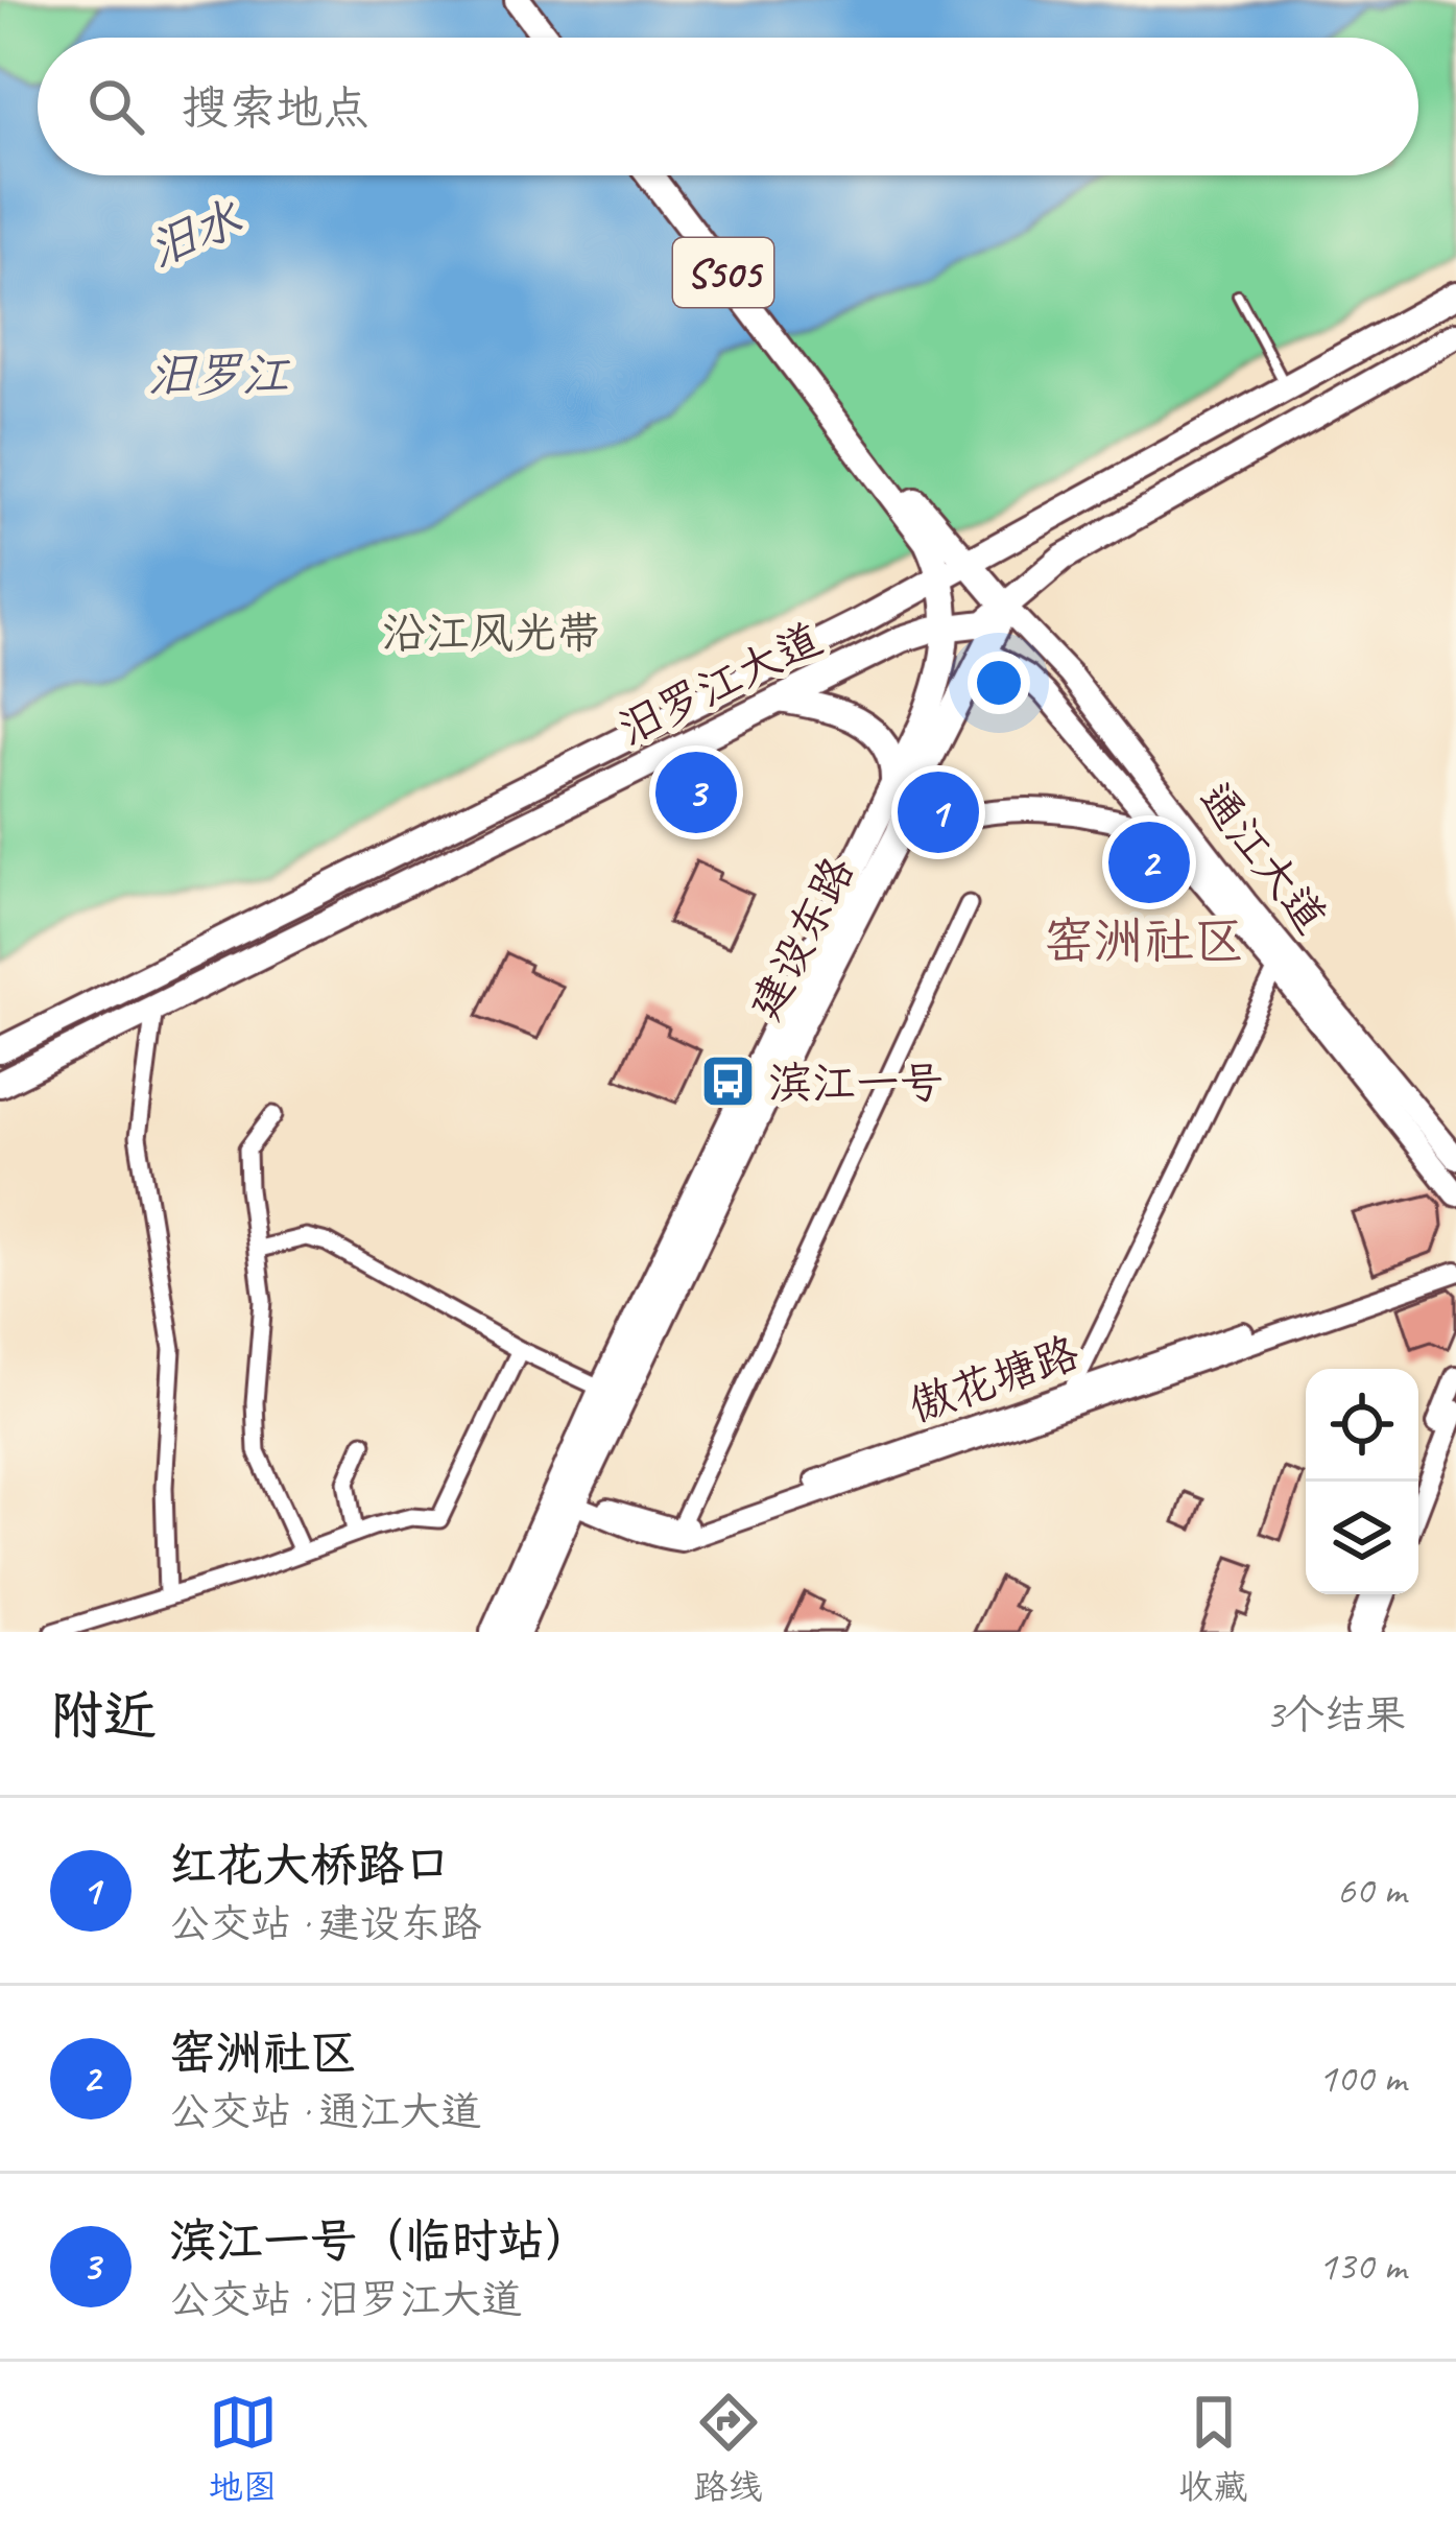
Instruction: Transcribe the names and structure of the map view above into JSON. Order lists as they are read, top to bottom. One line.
{"streets":{"main road":["S505","汨罗江大道","通江大道","建设东路"],"street":["傲花塘路"]},"crossings":[["S505","汨罗江大道"],["S505","通江大道"],["S505","建设东路"],["汨罗江大道","通江大道"],["汨罗江大道","建设东路"],["通江大道","建设东路"]],"districts":["窑洲社区"],"water":["汨水","汨罗江"],"parks":["沿江风光带"],"places":{"bus stop":["滨江一号"]},"page":{"search":"搜索地点","pins":["3","1","2"],"heading":["附近","3个结果"],"list":[{"mark":"1","name":"红花大桥路口","note":"公交站 · 建设东路","value":"60 m"},{"mark":"2","name":"窑洲社区","note":"公交站 · 通江大道","value":"100 m"},{"mark":"3","name":"滨江一号（临时站）","note":"公交站 · 汨罗江大道","value":"130 m"}],"nav":["地图","路线","收藏"]}}
